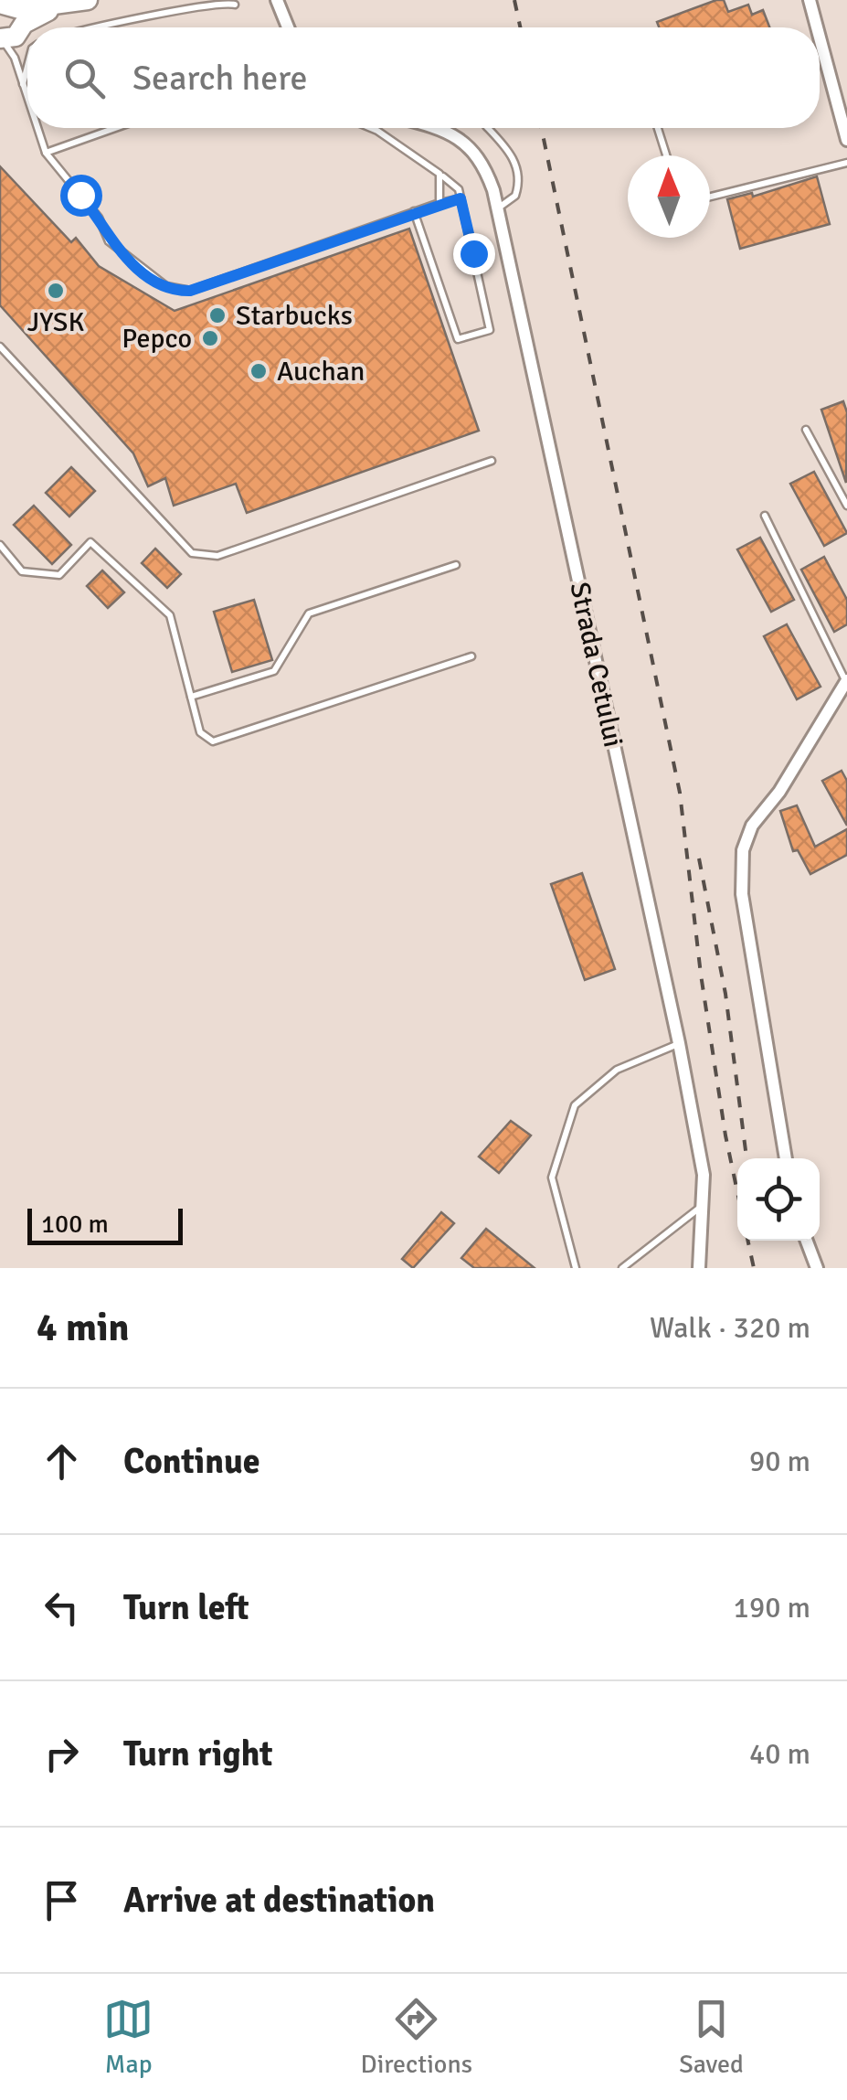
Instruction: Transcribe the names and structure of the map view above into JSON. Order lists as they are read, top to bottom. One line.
{"streets":{"street":["Strada Cetului"]},"places":["JYSK","Starbucks","Pepco","Auchan"],"scale_bar":"100 m","north":"top","page":{"search":"Search here","scale":"100 m","heading":["4 min","Walk · 320 m"],"list":[["Continue","90 m"],["Turn left","190 m"],["Turn right","40 m"],"Arrive at destination"],"nav":["Map","Directions","Saved"]}}
